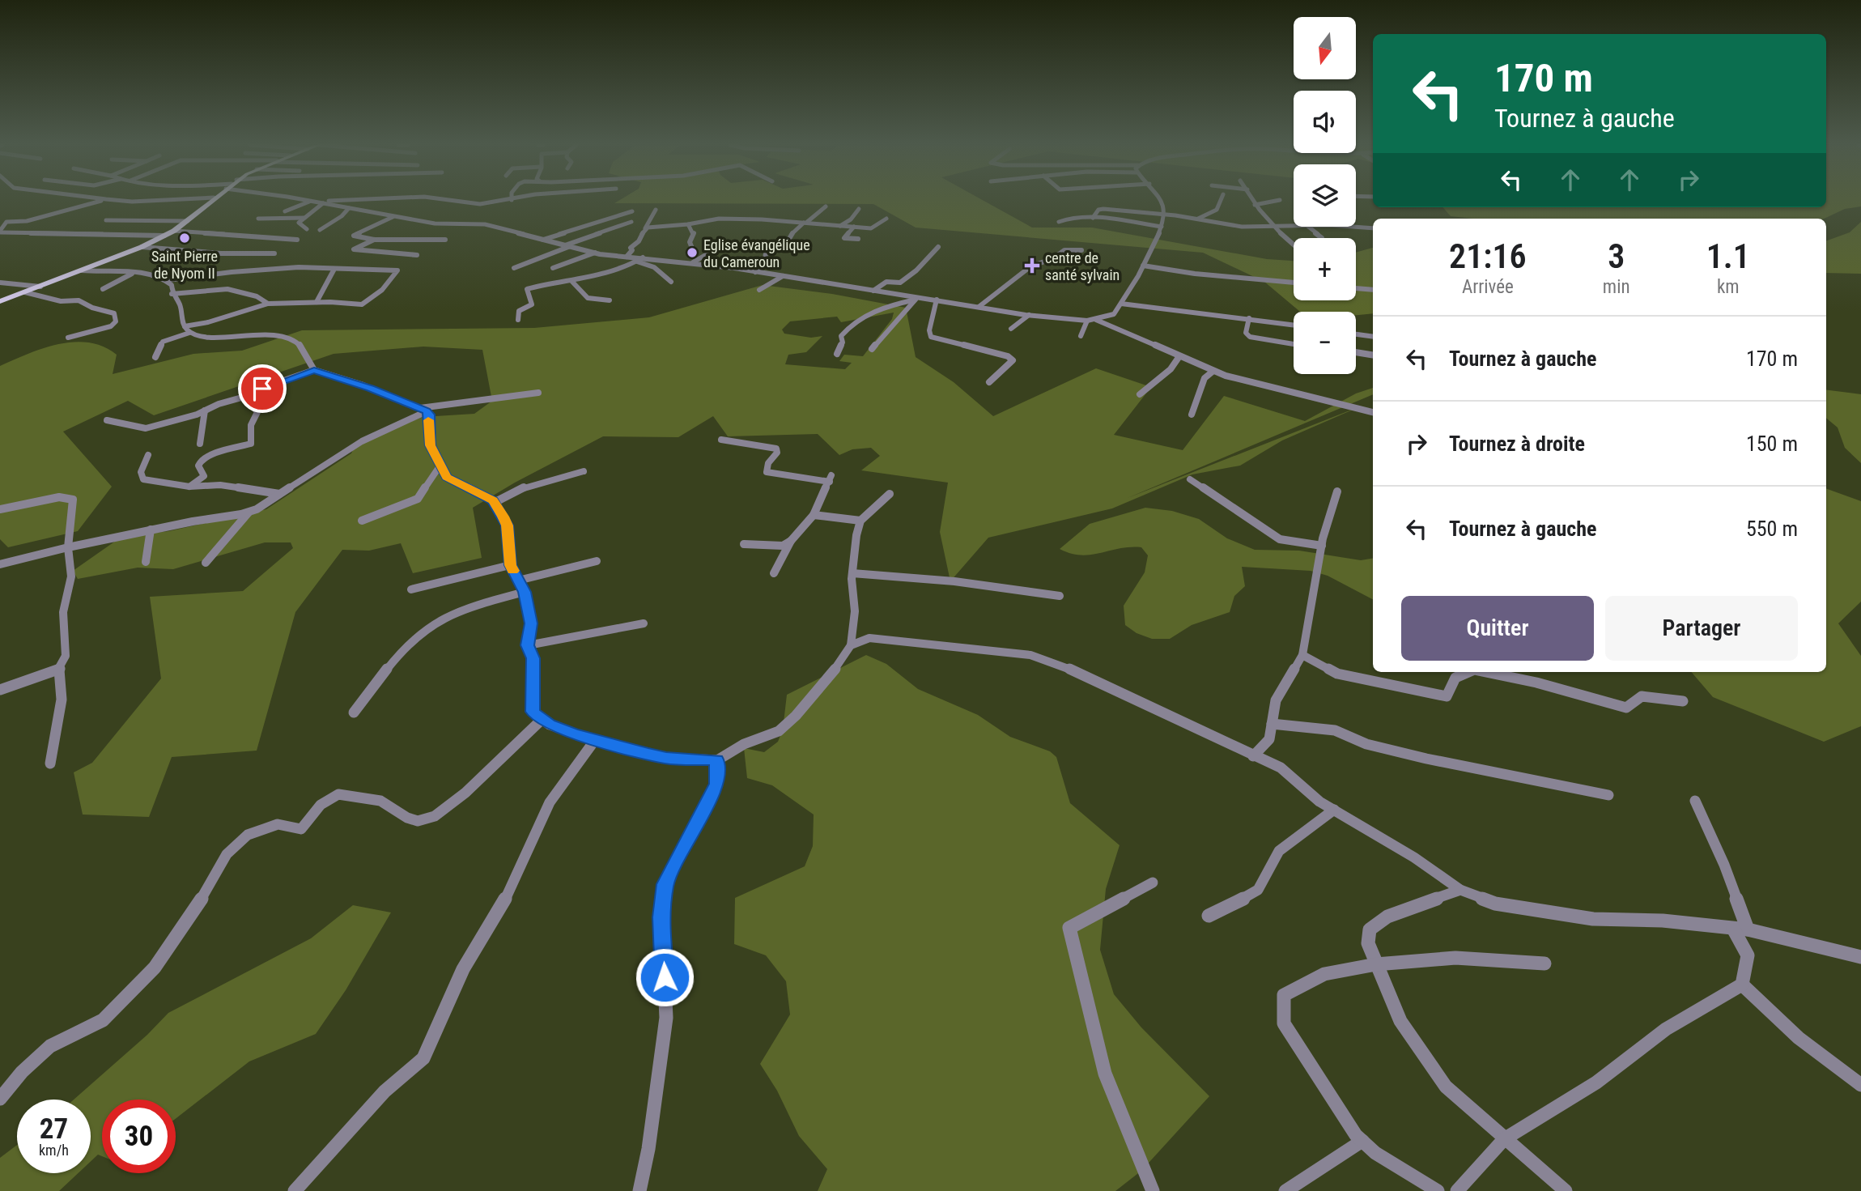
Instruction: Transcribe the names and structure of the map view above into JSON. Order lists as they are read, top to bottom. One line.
{"places":{"other":["Saint Pierre de Nyom II","Eglise évangélique du Cameroun"],"health":["centre de santé sylvain"]},"north":"bottom","page":{"map_buttons":["+","−"],"turn":["170 m","Tournez à gauche"],"eta":["21:16","Arrivée","3","min","1.1","km"],"list":[{"name":"Tournez à gauche","value":"170 m"},{"name":"Tournez à droite","value":"150 m"},{"name":"Tournez à gauche","value":"550 m"}],"buttons":["Quitter","Partager"],"speed":"27 km/h","limit":"30"}}
